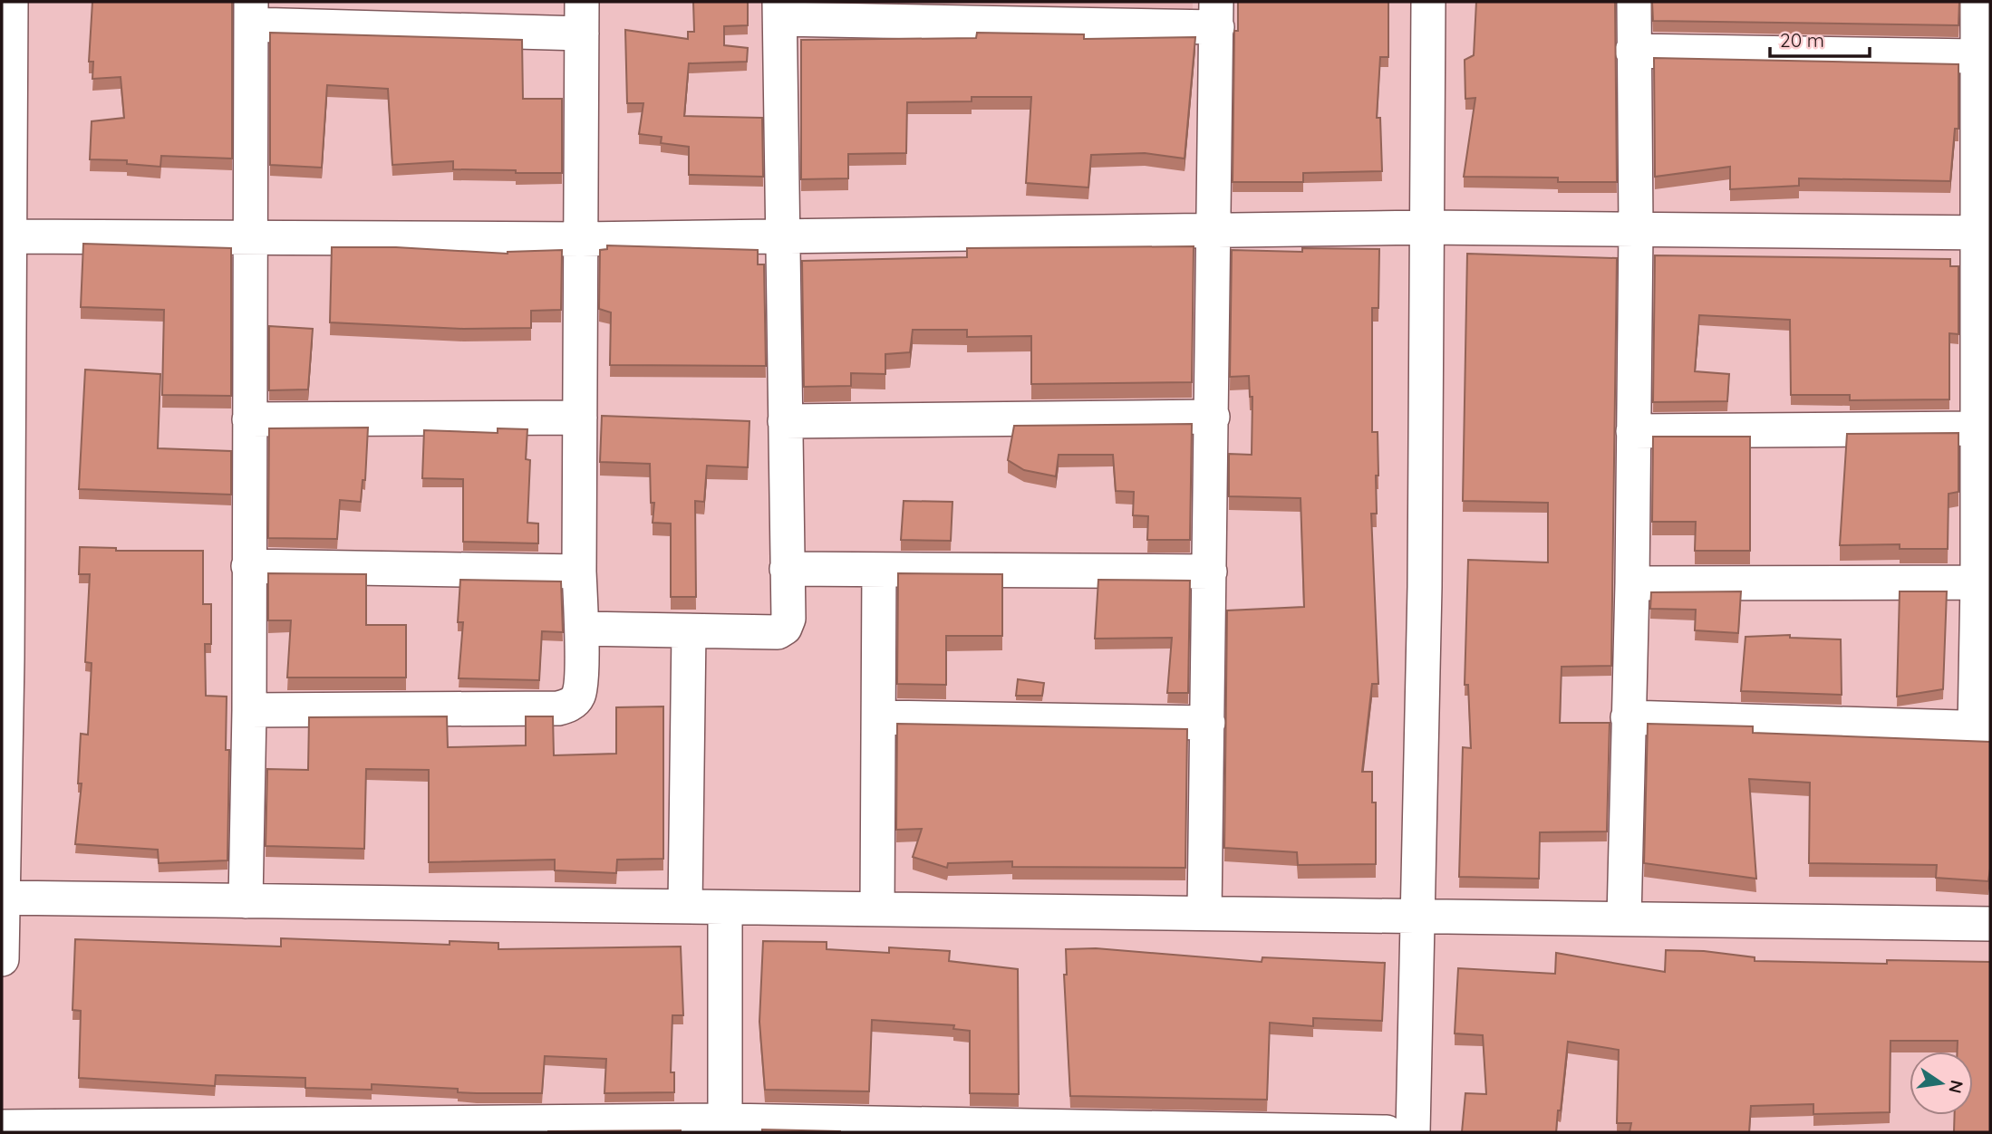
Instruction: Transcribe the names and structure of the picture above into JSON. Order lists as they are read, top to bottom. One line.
{"scale_bar":"20 m","north":"right"}
